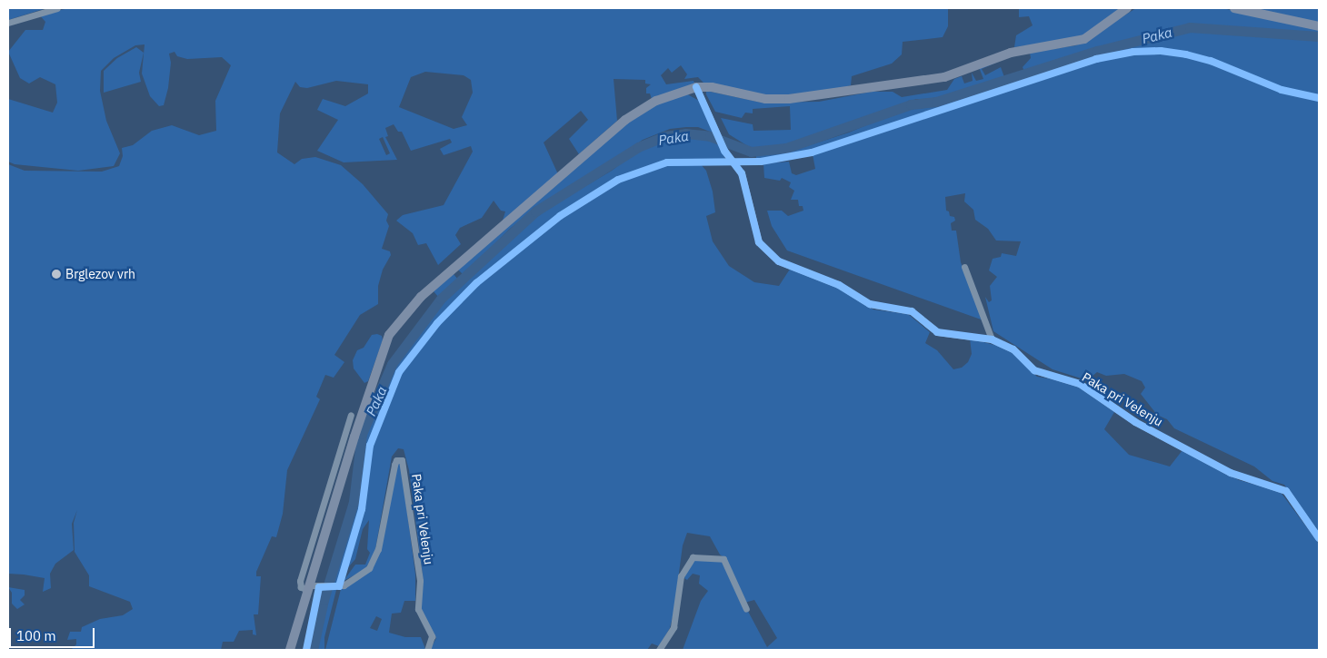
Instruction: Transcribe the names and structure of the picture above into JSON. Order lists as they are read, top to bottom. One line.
{"streets":{"street":["Paka pri Velenju"]},"water":["Paka"],"places":["Brglezov vrh"],"scale_bar":"100 m"}
